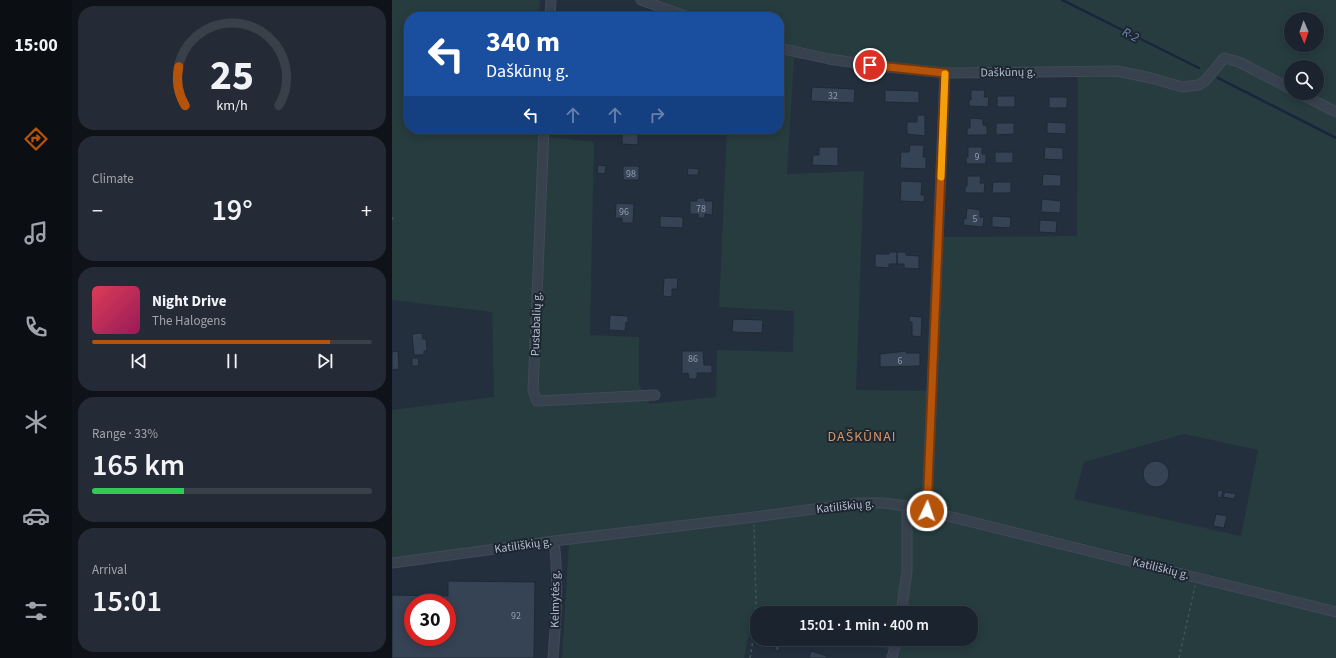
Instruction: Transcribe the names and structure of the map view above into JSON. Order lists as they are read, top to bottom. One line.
{"streets":{"street":["Daškūnų g.","Pustabalių g.","Katiliškių g.","Kelmytės g."]},"crossings":[["Katiliškių g.","Kelmytės g."]],"districts":["DAŠKŪNAI"],"water":["R-2"],"house_numbers":["32","9","98","78","96","5","86","6","92"],"north":"bottom","page":{"tabs":"15:00","turn":["340 m","Daškūnų g."],"tile":["Climate",["Range · 33%","165 km"],["Arrival","15:01"]],"heat":["−","19°","+"],"song":["Night Drive","The Halogens"],"limit":"30","trip":"15:01 · 1 min · 400 m","gauge":["25","km/h"]}}
